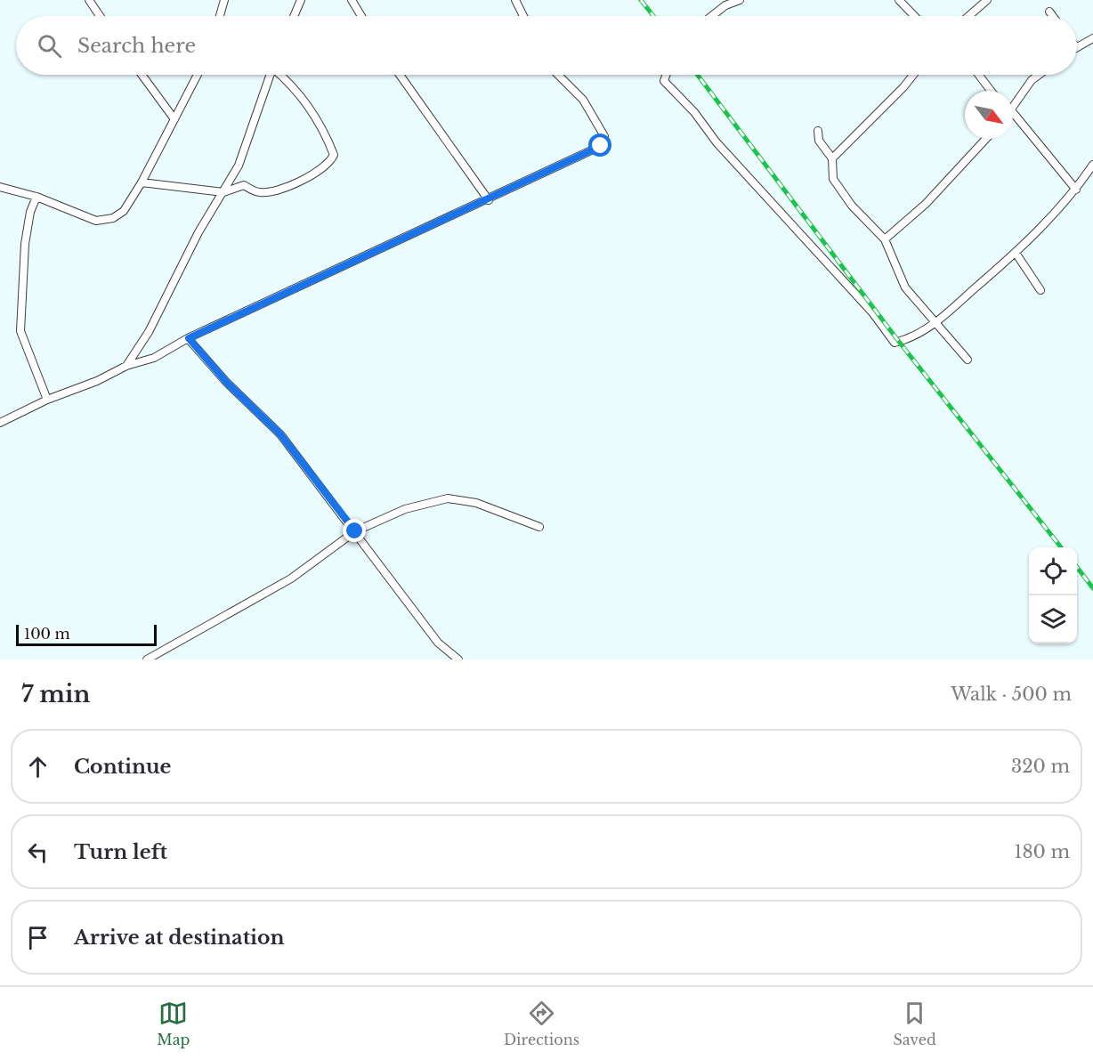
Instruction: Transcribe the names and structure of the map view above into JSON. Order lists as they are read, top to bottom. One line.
{"scale_bar":"100 m","north":"bottom right","page":{"search":"Search here","scale":"100 m","heading":["7 min","Walk · 500 m"],"list":[["Continue","320 m"],["Turn left","180 m"],"Arrive at destination"],"nav":["Map","Directions","Saved"]}}
